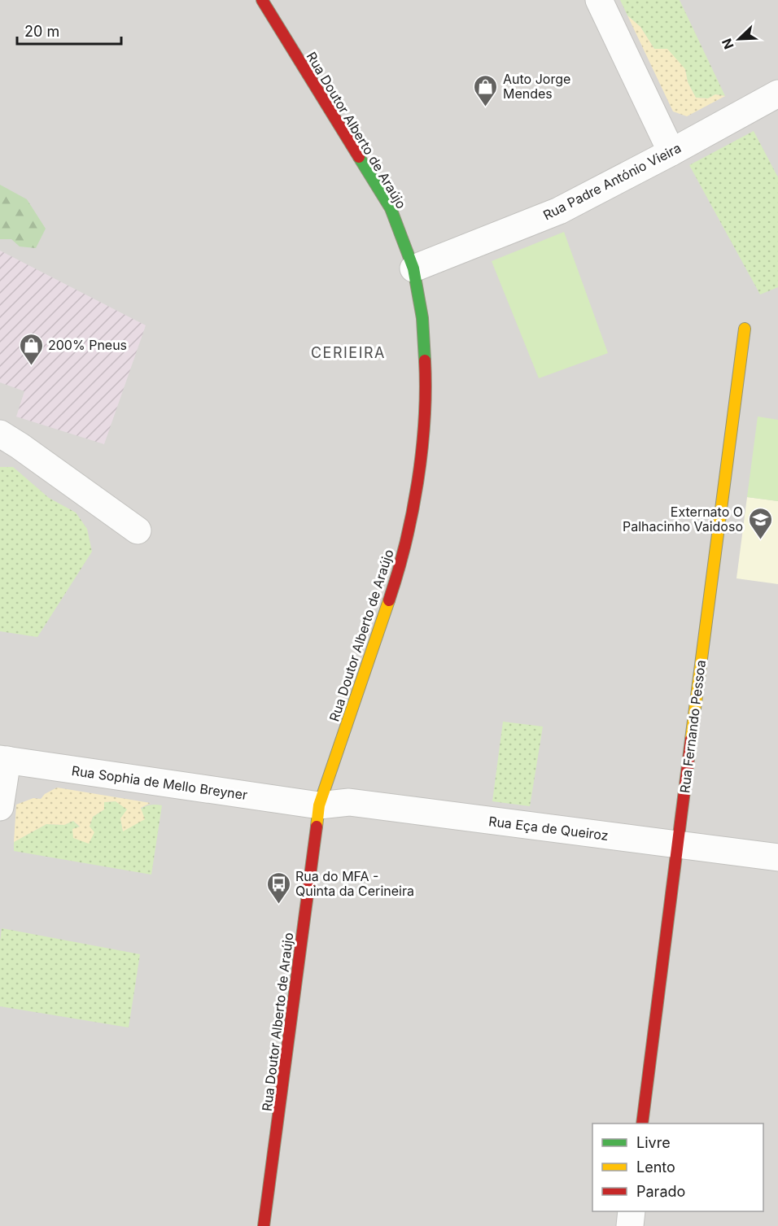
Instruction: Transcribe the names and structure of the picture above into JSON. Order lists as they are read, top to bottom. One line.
{"streets":{"main road":["Rua Doutor Alberto de Araújo","Rua Fernando Pessoa"],"street":["Rua Padre António Vieira","Rua Sophia de Mello Breyner","Rua Eça de Queiroz"]},"crossings":[["Rua Doutor Alberto de Araújo","Rua Padre António Vieira"],["Rua Doutor Alberto de Araújo","Rua Sophia de Mello Breyner"],["Rua Doutor Alberto de Araújo","Rua Eça de Queiroz"],["Rua Fernando Pessoa","Rua Eça de Queiroz"],["Rua Sophia de Mello Breyner","Rua Eça de Queiroz"]],"districts":["CERIEIRA"],"places":{"shop":["Auto Jorge Mendes","200% Pneus"],"school or university":["Externato O Palhacinho Vaidoso"],"bus stop":["Rua do MFA - Quinta da Cerineira"]},"legend":["Livre","Lento","Parado"],"scale_bar":"20 m","north":"bottom left"}
